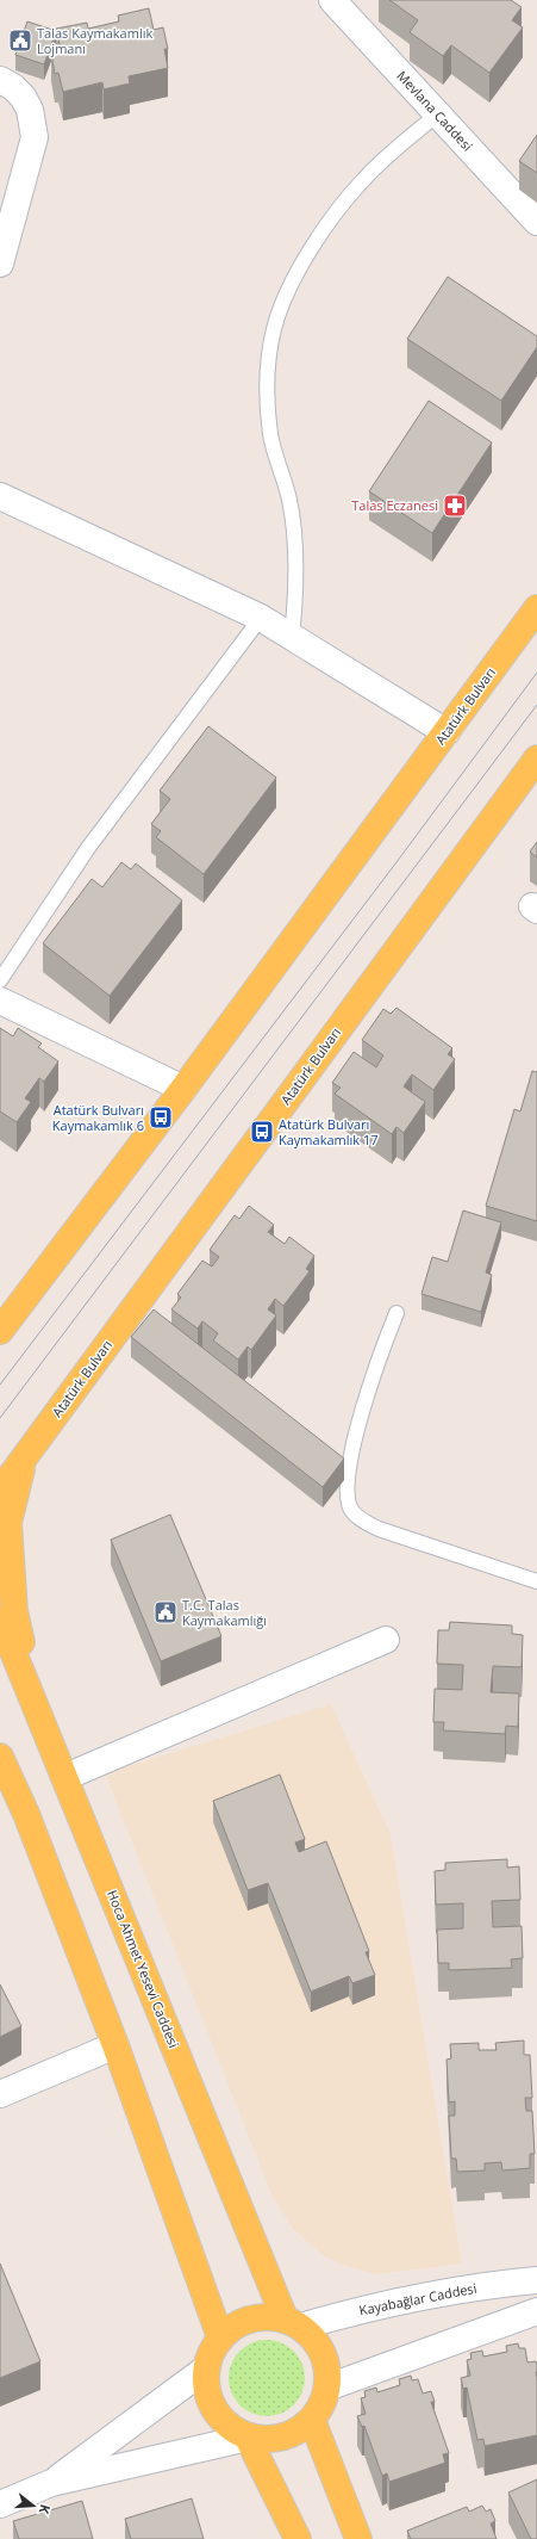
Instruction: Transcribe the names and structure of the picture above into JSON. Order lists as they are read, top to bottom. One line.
{"streets":{"main road":["Atatürk Bulvarı","Hoca Ahmet Yesevi Caddesi"],"street":["Mevlana Caddesi","Kayabağlar Caddesi"]},"crossings":[["Hoca Ahmet Yesevi Caddesi","Kayabağlar Caddesi"]],"places":{"public building":["Talas Kaymakamlık Lojmanı","T.C. Talas Kaymakamlığı"],"pharmacy":["Talas Eczanesi"],"bus stop":["Atatürk Bulvarı Kaymakamlık 6","Atatürk Bulvarı Kaymakamlık 17"]},"north":"right"}
